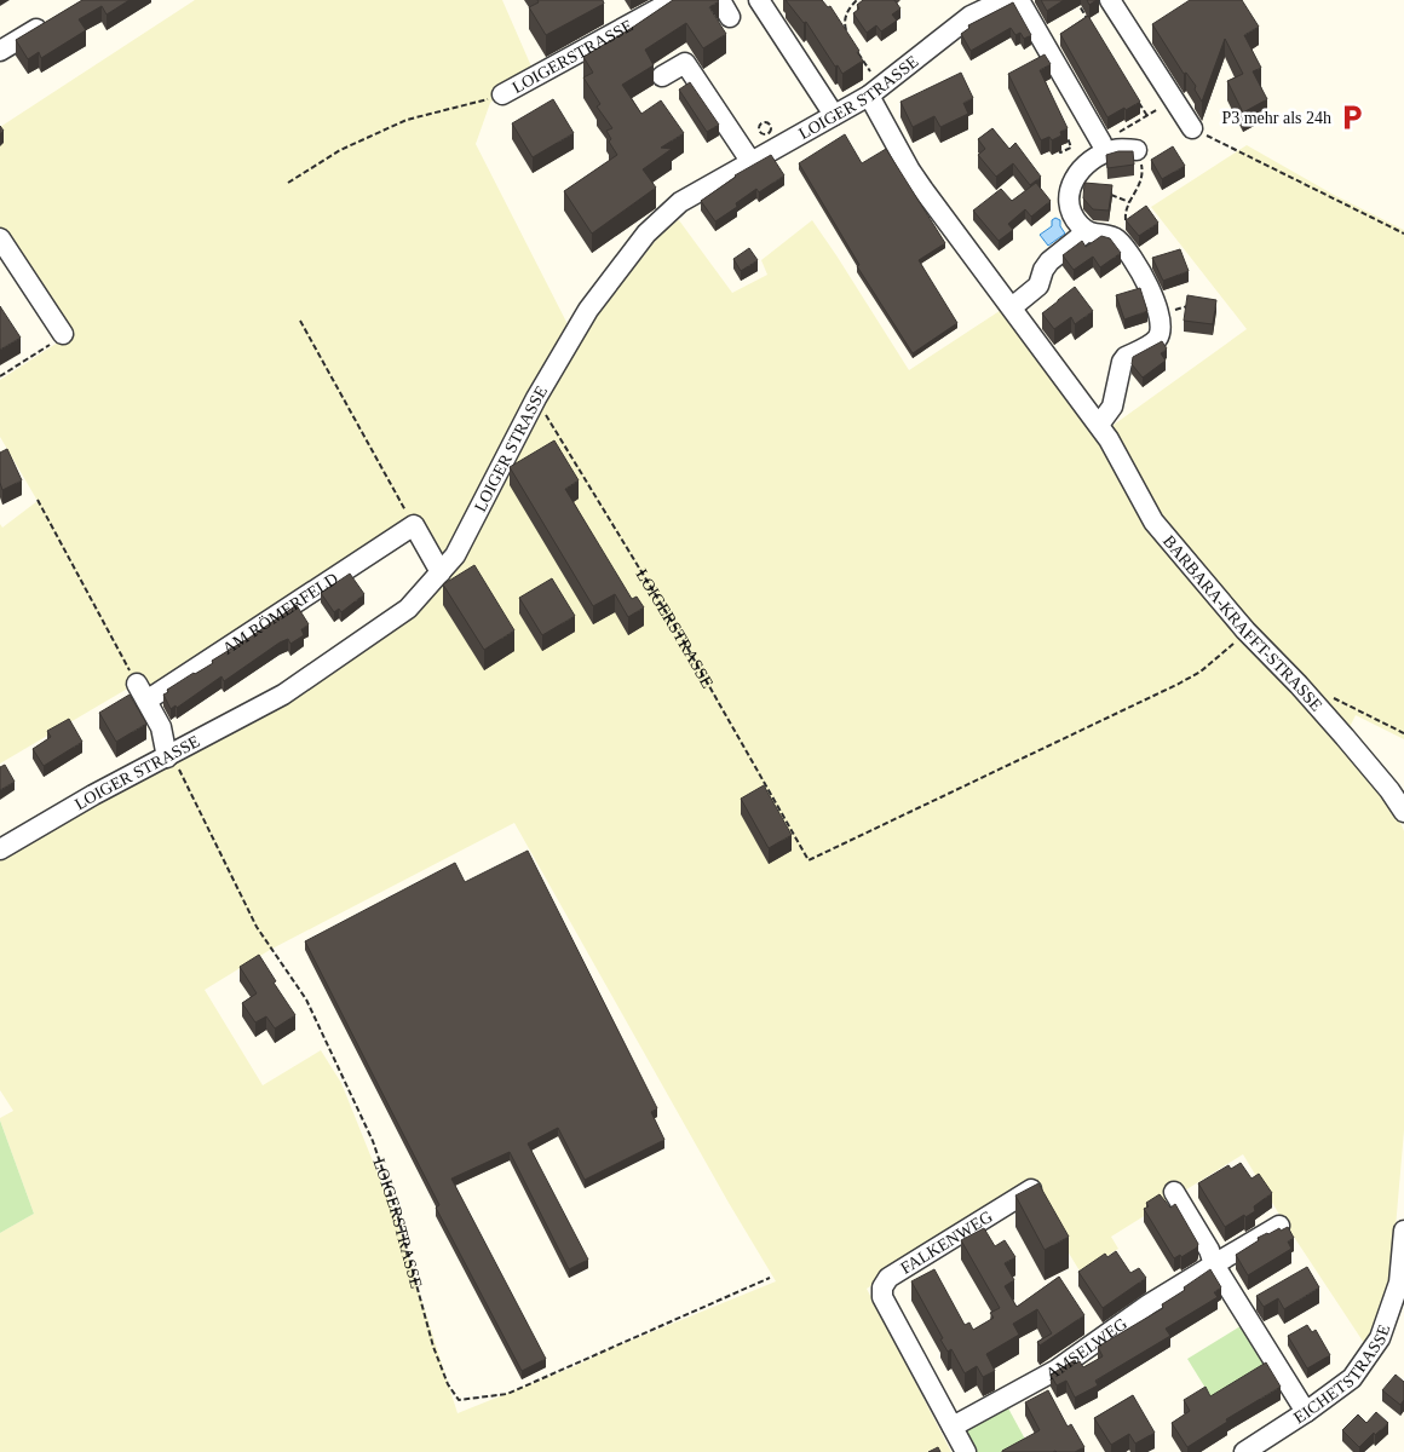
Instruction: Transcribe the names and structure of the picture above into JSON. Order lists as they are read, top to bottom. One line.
{"streets":{"street":["LOIGERSTRASSE","LOIGER STRASSE","AM RÖMERFELD","BARBARA-KRAFFT-STRASSE","FALKENWEG","AMSELWEG","EICHETSTRASSE"]},"crossings":[["LOIGERSTRASSE","LOIGER STRASSE"],["LOIGERSTRASSE","BARBARA-KRAFFT-STRASSE"],["LOIGER STRASSE","BARBARA-KRAFFT-STRASSE"],["FALKENWEG","AMSELWEG"]],"places":{"parking":["P3 mehr als 24h"]}}
